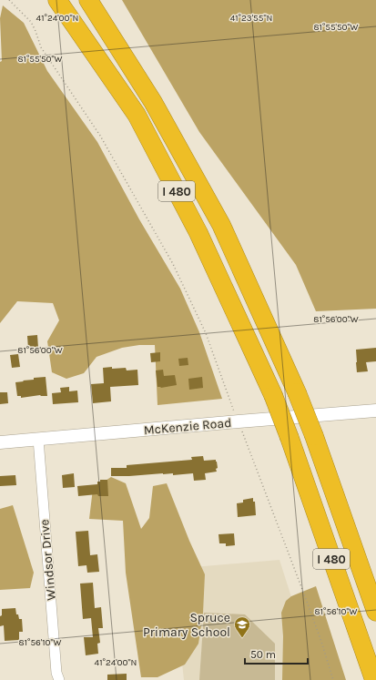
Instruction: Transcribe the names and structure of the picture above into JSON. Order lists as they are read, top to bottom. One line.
{"streets":{"highway":["I 480"],"street":["McKenzie Road","Windsor Drive"]},"crossings":[["McKenzie Road","Windsor Drive"]],"places":{"school or university":["Spruce Primary School"]},"scale_bar":"50 m","coordinates":["41°23'55\"N","41°24'00\"N","81°55'50\"W","81°56'00\"W","81°56'10\"W"]}
